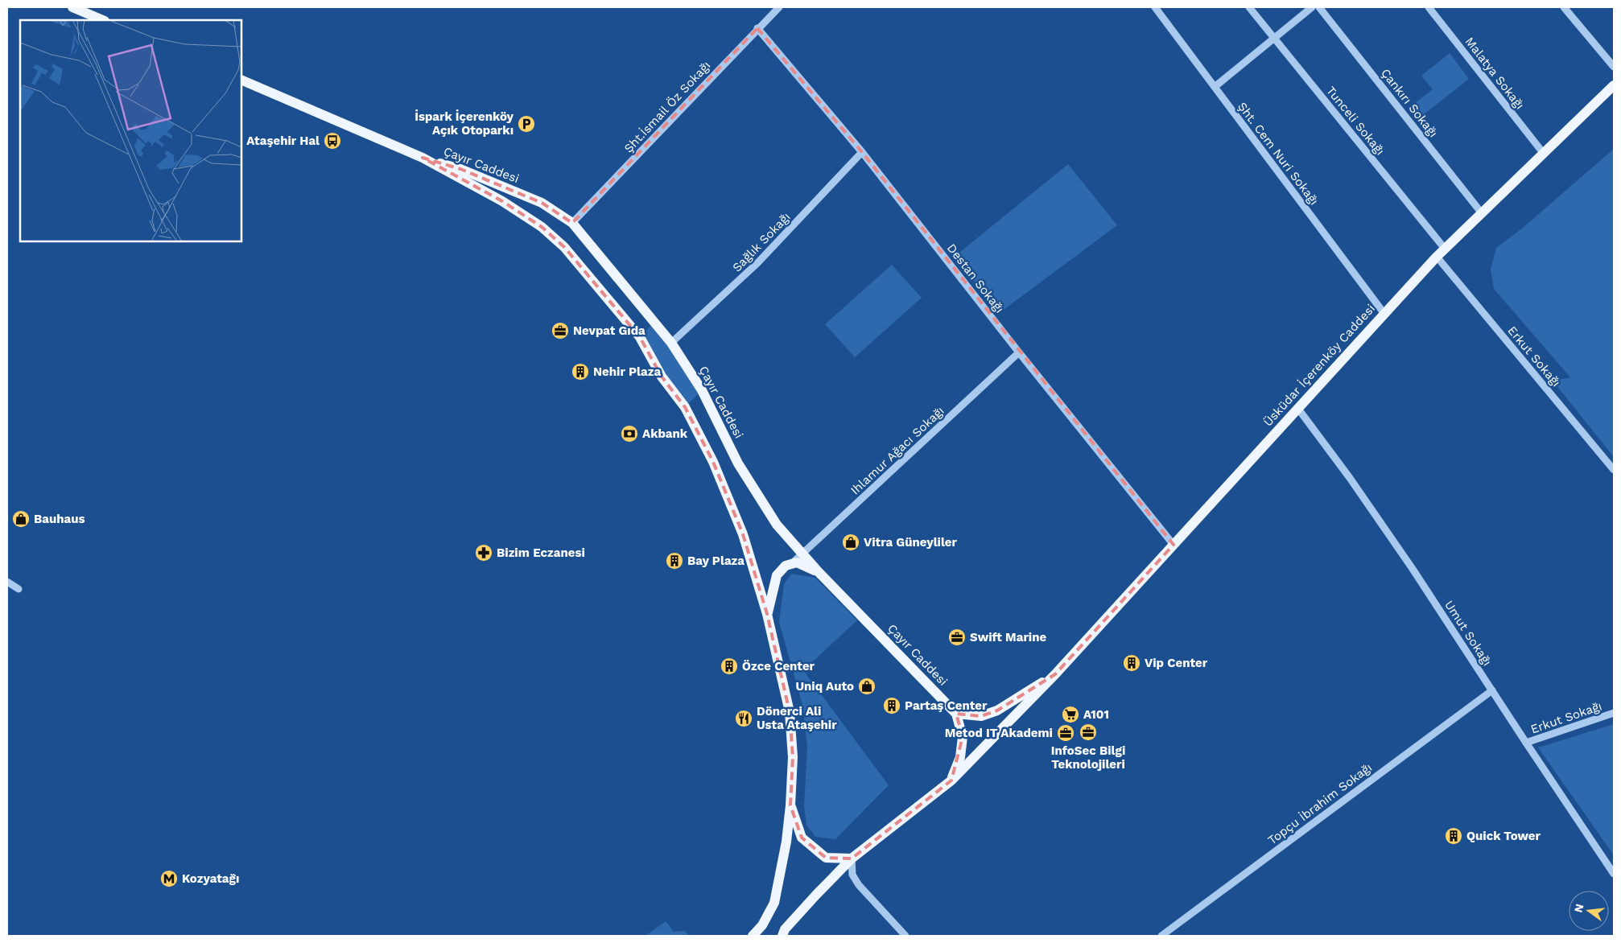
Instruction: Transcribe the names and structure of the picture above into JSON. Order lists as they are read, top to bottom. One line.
{"streets":{"main road":["Çayır Caddesi","Üsküdar İçerenköy Caddesi"],"street":["Malatya Sokağı","Çankırı Sokağı","Şht.İsmail Öz Sokağı","Tunceli Sokağı","Şht. Cem Nuri Sokağı","Sağlık Sokağı","Destan Sokağı","Erkut Sokağı","Ihlamur Ağacı Sokağı","Umut Sokağı","Topçu İbrahim Sokağı"]},"crossings":[["Malatya Sokağı","Üsküdar İçerenköy Caddesi"],["Çankırı Sokağı","Üsküdar İçerenköy Caddesi"],["Şht.İsmail Öz Sokağı","Çayır Caddesi"],["Şht.İsmail Öz Sokağı","Destan Sokağı"],["Tunceli Sokağı","Üsküdar İçerenköy Caddesi"],["Şht. Cem Nuri Sokağı","Üsküdar İçerenköy Caddesi"],["Çayır Caddesi","Sağlık Sokağı"],["Çayır Caddesi","Üsküdar İçerenköy Caddesi"],["Çayır Caddesi","Ihlamur Ağacı Sokağı"],["Sağlık Sokağı","Destan Sokağı"],["Destan Sokağı","Üsküdar İçerenköy Caddesi"],["Destan Sokağı","Ihlamur Ağacı Sokağı"],["Erkut Sokağı","Üsküdar İçerenköy Caddesi"],["Erkut Sokağı","Umut Sokağı"],["Üsküdar İçerenköy Caddesi","Umut Sokağı"],["Umut Sokağı","Topçu İbrahim Sokağı"]],"places":{"parking":["İspark İçerenköy Açık Otoparkı"],"bus stop":["Ataşehir Hal"],"office":["Nevpat Gıda","Swift Marine","InfoSec Bilgi Teknolojileri","Metod IT Akademi"],"building":["Nehir Plaza","Bay Plaza","Vip Center","Özce Center","Partaş Center","Quick Tower"],"bank":["Akbank"],"shop":["Bauhaus","Vitra Güneyliler","Uniq Auto"],"pharmacy":["Bizim Eczanesi"],"supermarket":["A101"],"restaurant":["Dönerci Ali Usta Ataşehir"],"metro station":["Kozyatağı"]},"north":"left"}
